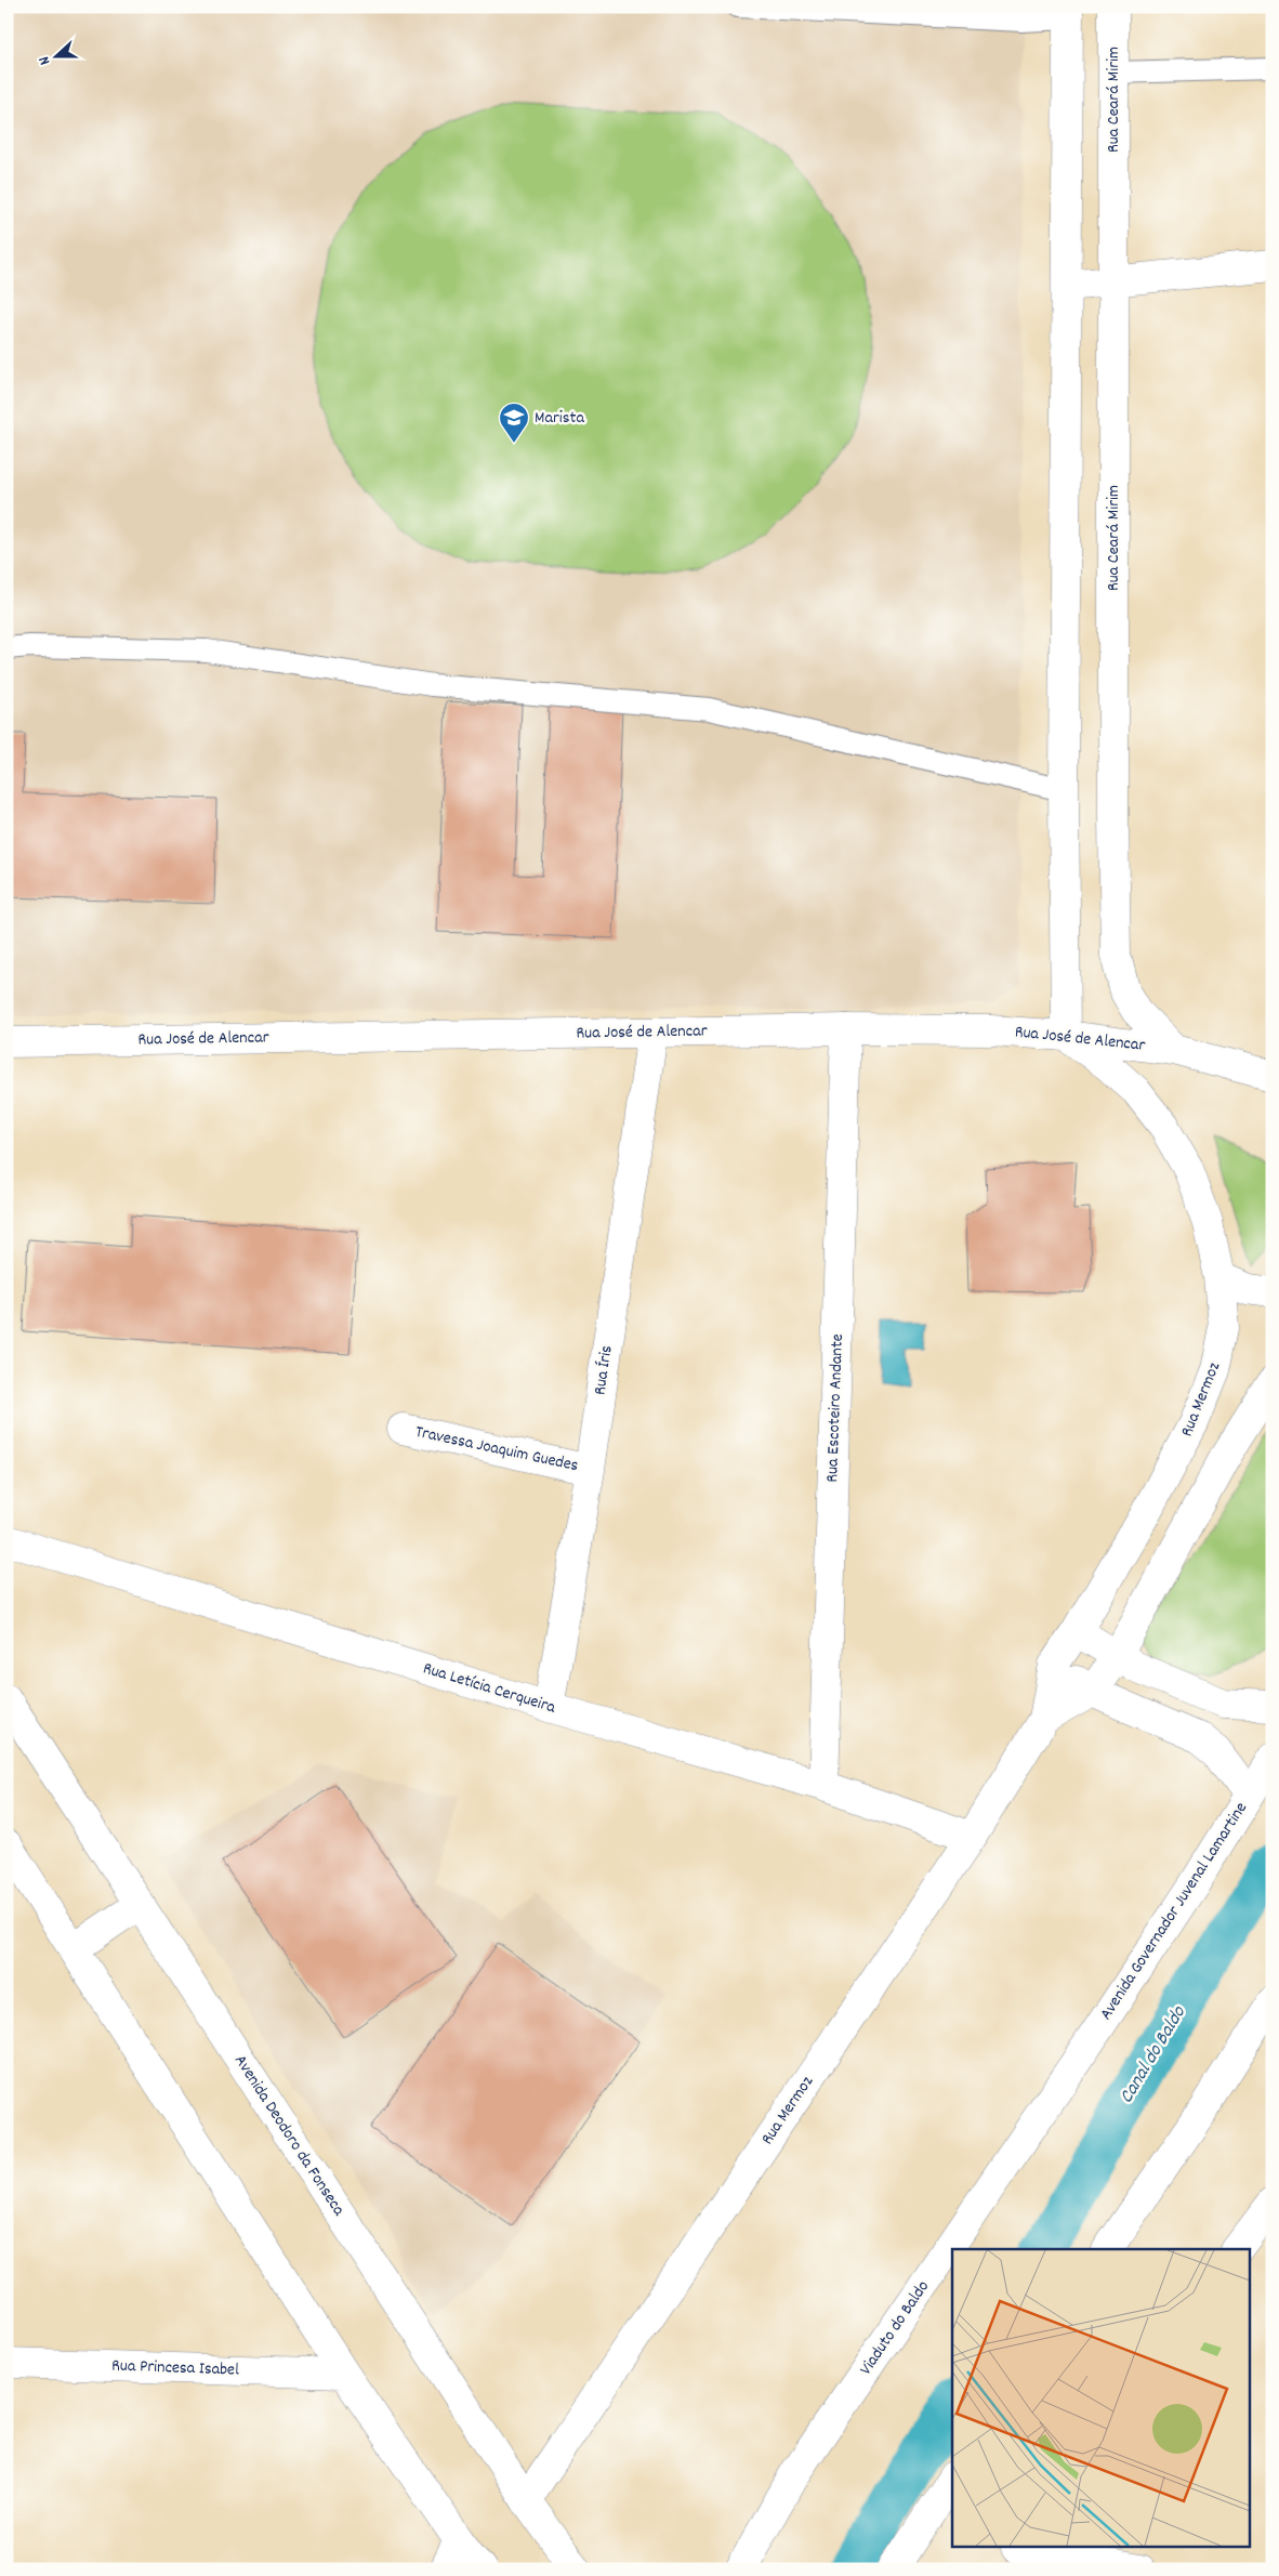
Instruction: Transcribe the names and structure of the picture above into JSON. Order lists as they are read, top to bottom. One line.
{"streets":{"street":["Rua Ceará Mirim","Rua José de Alencar","Rua Íris","Rua Mermoz","Rua Escoteiro Andante","Travessa Joaquim Guedes","Rua Letícia Cerqueira","Avenida Governador Juvenal Lamartine","Avenida Deodoro da Fonseca","Viaduto do Baldo","Rua Princesa Isabel"]},"crossings":[["Rua Ceará Mirim","Rua José de Alencar"],["Rua José de Alencar","Rua Íris"],["Rua José de Alencar","Rua Mermoz"],["Rua José de Alencar","Rua Escoteiro Andante"],["Rua Íris","Travessa Joaquim Guedes"],["Rua Íris","Rua Letícia Cerqueira"],["Rua Mermoz","Rua Letícia Cerqueira"],["Rua Mermoz","Avenida Deodoro da Fonseca"],["Rua Escoteiro Andante","Rua Letícia Cerqueira"],["Avenida Governador Juvenal Lamartine","Viaduto do Baldo"]],"water":["Canal do Baldo"],"places":{"school or university":["Marista"]},"north":"left"}
